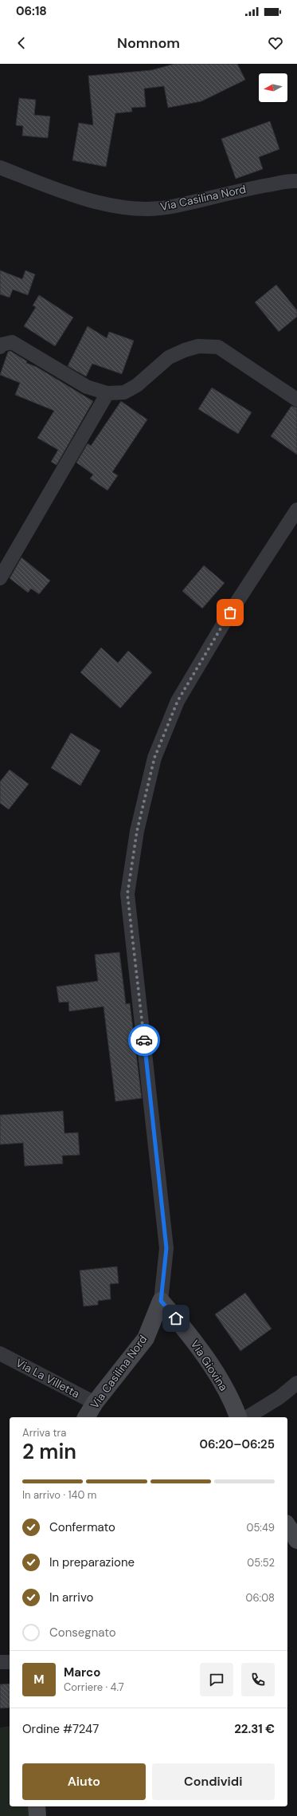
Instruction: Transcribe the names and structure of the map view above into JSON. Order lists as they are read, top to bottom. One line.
{"streets":{"street":["Via Casilina Nord","Via Giovina","Via La Villetta"]},"crossings":[["Via Casilina Nord","Via Giovina"],["Via Casilina Nord","Via La Villetta"]],"north":"left","page":{"status":"06:18","header":"Nomnom","heading":["2 min","Arriva tra","06:20–06:25"],"panel":["Marco","Corriere · 4.7","Ordine #7247","22.31 €"],"bar":"In arrivo · 140 m","list":[["Confermato","05:49"],["In preparazione","05:52"],["In arrivo","06:08"],"Consegnato"],"round":"M","buttons":["Aiuto","Condividi"]}}
